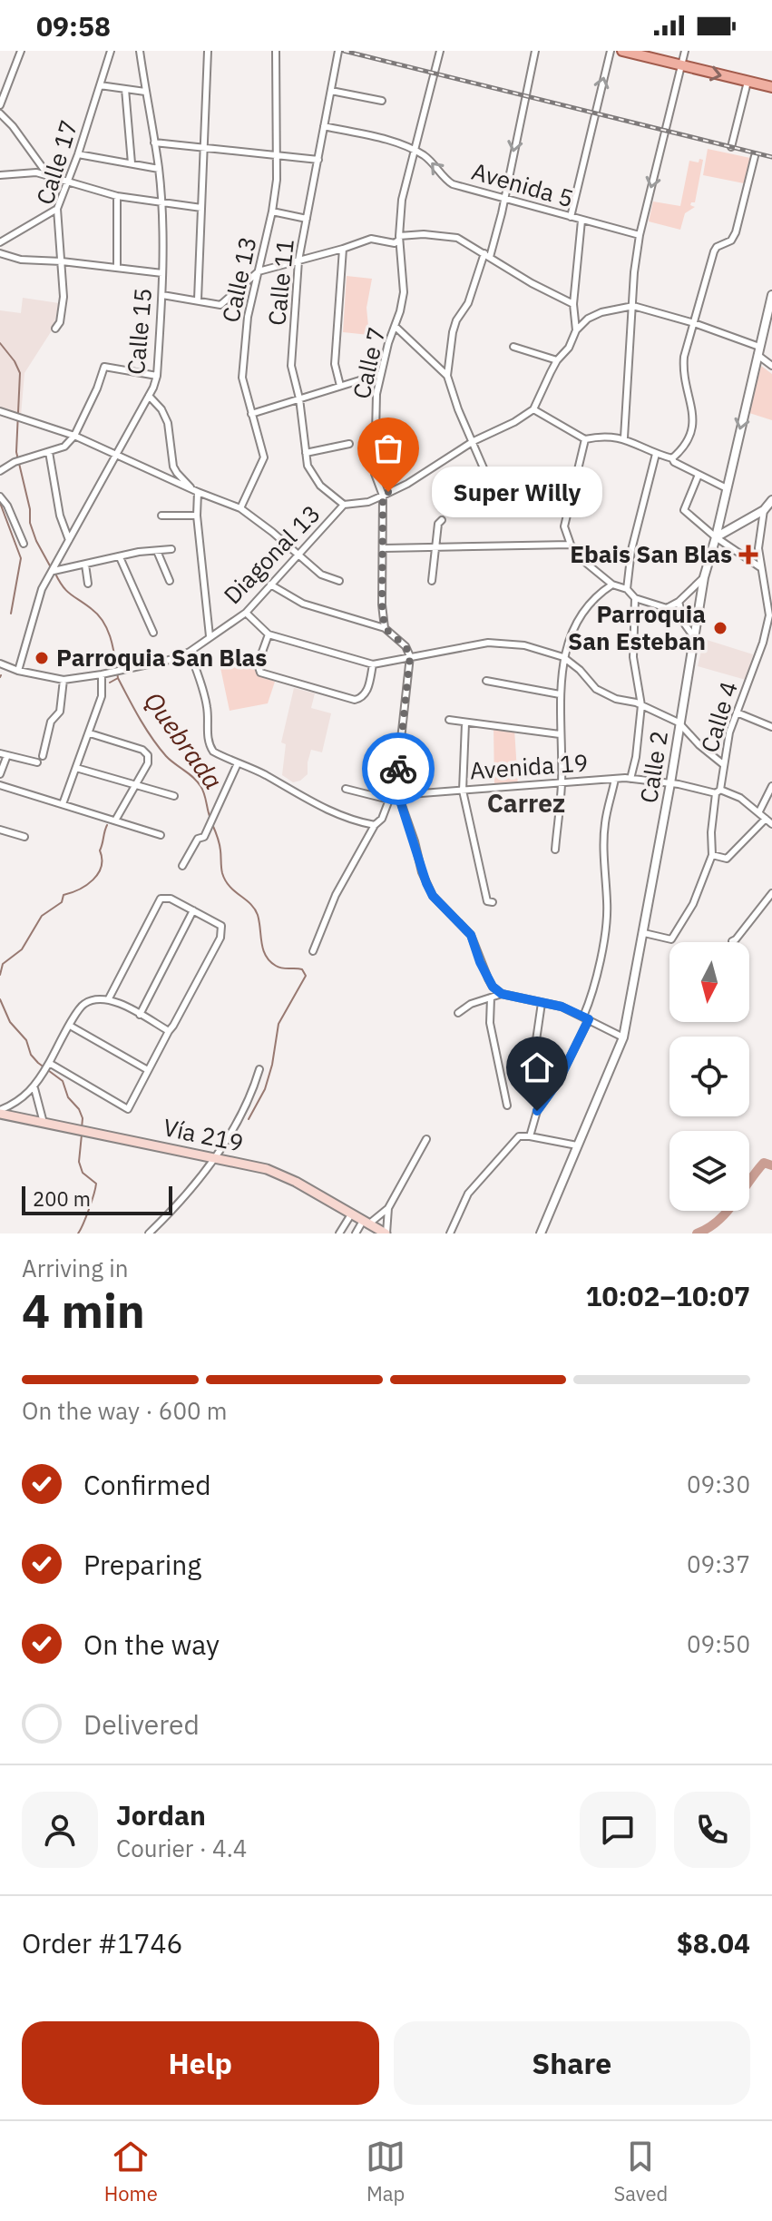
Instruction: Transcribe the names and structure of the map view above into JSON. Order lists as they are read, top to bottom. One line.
{"streets":{"main road":["Vía 219"],"street":["Calle 17","Avenida 5","Calle 13","Calle 11","Calle 15","Calle 7","Diagonal 13","Calle 4","Avenida 19","Calle 2"]},"crossings":[["Avenida 5","Calle 11"],["Avenida 5","Calle 7"],["Calle 11","Diagonal 13"],["Calle 15","Diagonal 13"],["Calle 4","Avenida 19"],["Calle 4","Calle 2"],["Avenida 19","Calle 2"]],"districts":["Carrez"],"water":["Quebrada"],"places":{"other":["Super Willy","Parroquia San Esteban","Parroquia San Blas"],"health":["Ebais San Blas"]},"scale_bar":"200 m","north":"bottom","page":{"status":"09:58","bubble":"Super Willy","scale":"200 m","heading":["4 min","Arriving in","10:02–10:07"],"panel":["Jordan","Courier · 4.4","Order #1746","$8.04"],"bar":"On the way · 600 m","list":[["Confirmed","09:30"],["Preparing","09:37"],["On the way","09:50"],"Delivered"],"buttons":["Help","Share"],"tabs":["Home","Map","Saved"]}}
